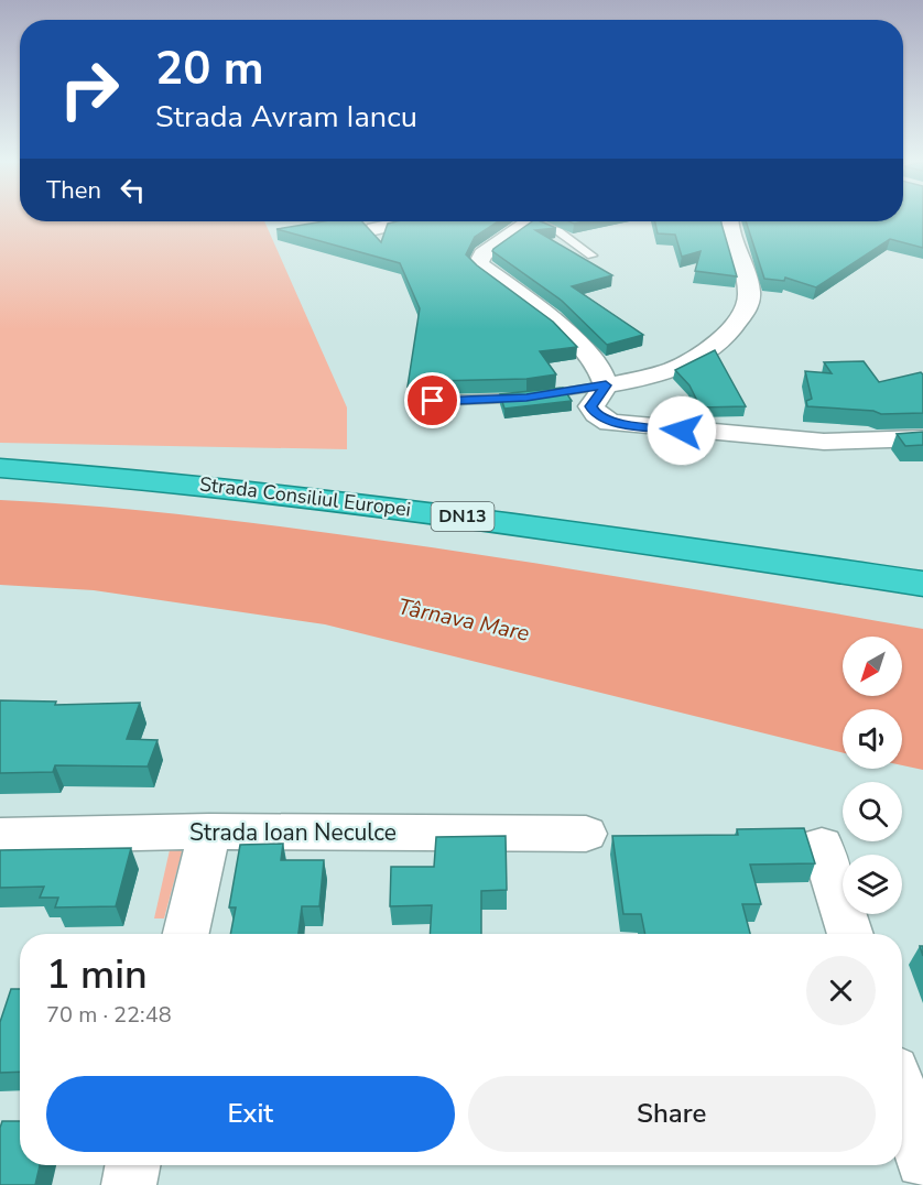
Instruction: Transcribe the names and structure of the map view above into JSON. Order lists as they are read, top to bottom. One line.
{"streets":{"highway":["Strada Consiliul Europei","DN13"],"street":["Strada Ioan Neculce"]},"water":["Târnava Mare"],"north":"bottom left","page":{"turn":["20 m","Strada Avram Iancu"],"then":"Then","heading":["1 min","70 m · 22:48"],"buttons":["Exit","Share"]}}
